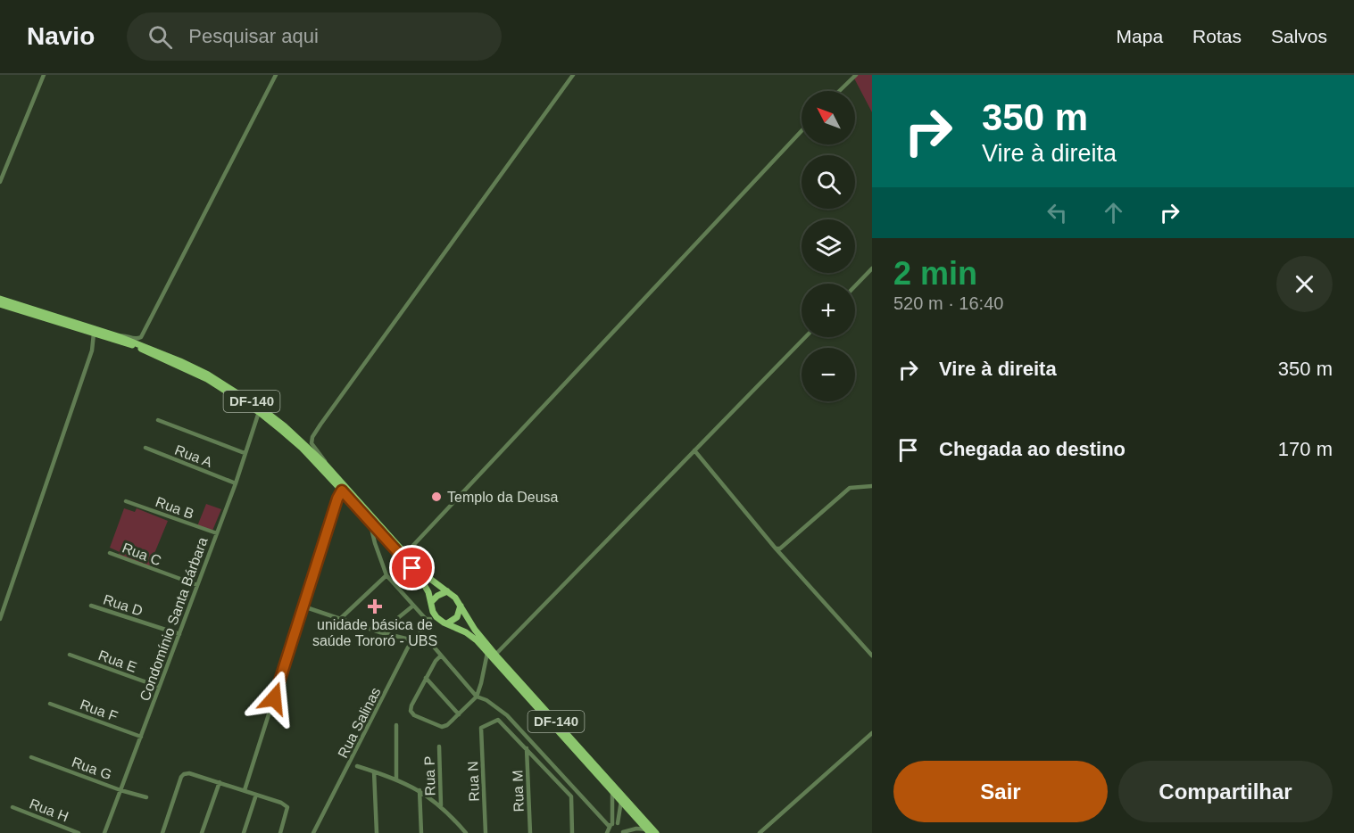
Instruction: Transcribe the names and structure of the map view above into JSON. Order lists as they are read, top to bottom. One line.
{"streets":{"main road":["DF-140"],"street":["Rua A","Rua B","Rua C","Rua D","Condomínio Santa Bárbara","Rua E","Rua F","Rua Salinas","Rua G","Rua P","Rua N","Rua M","Rua H"]},"crossings":[["DF-140","Condomínio Santa Bárbara"],["DF-140","Rua Salinas"],["Rua A","Condomínio Santa Bárbara"],["Rua B","Condomínio Santa Bárbara"],["Rua C","Condomínio Santa Bárbara"],["Rua D","Condomínio Santa Bárbara"],["Condomínio Santa Bárbara","Rua E"],["Condomínio Santa Bárbara","Rua F"],["Condomínio Santa Bárbara","Rua G"],["Rua N","Rua M"]],"places":{"other":["Templo da Deusa"],"health":["unidade básica de saúde Tororó - UBS"]},"north":"top left","page":{"header":"Navio","search":"Pesquisar aqui","nav":["Mapa","Rotas","Salvos"],"turn":["350 m","Vire à direita"],"map_buttons":["+","−"],"heading":["2 min","520 m · 16:40"],"list":[{"name":"Vire à direita","value":"350 m"},{"name":"Chegada ao destino","value":"170 m"}],"buttons":["Sair","Compartilhar"]}}
